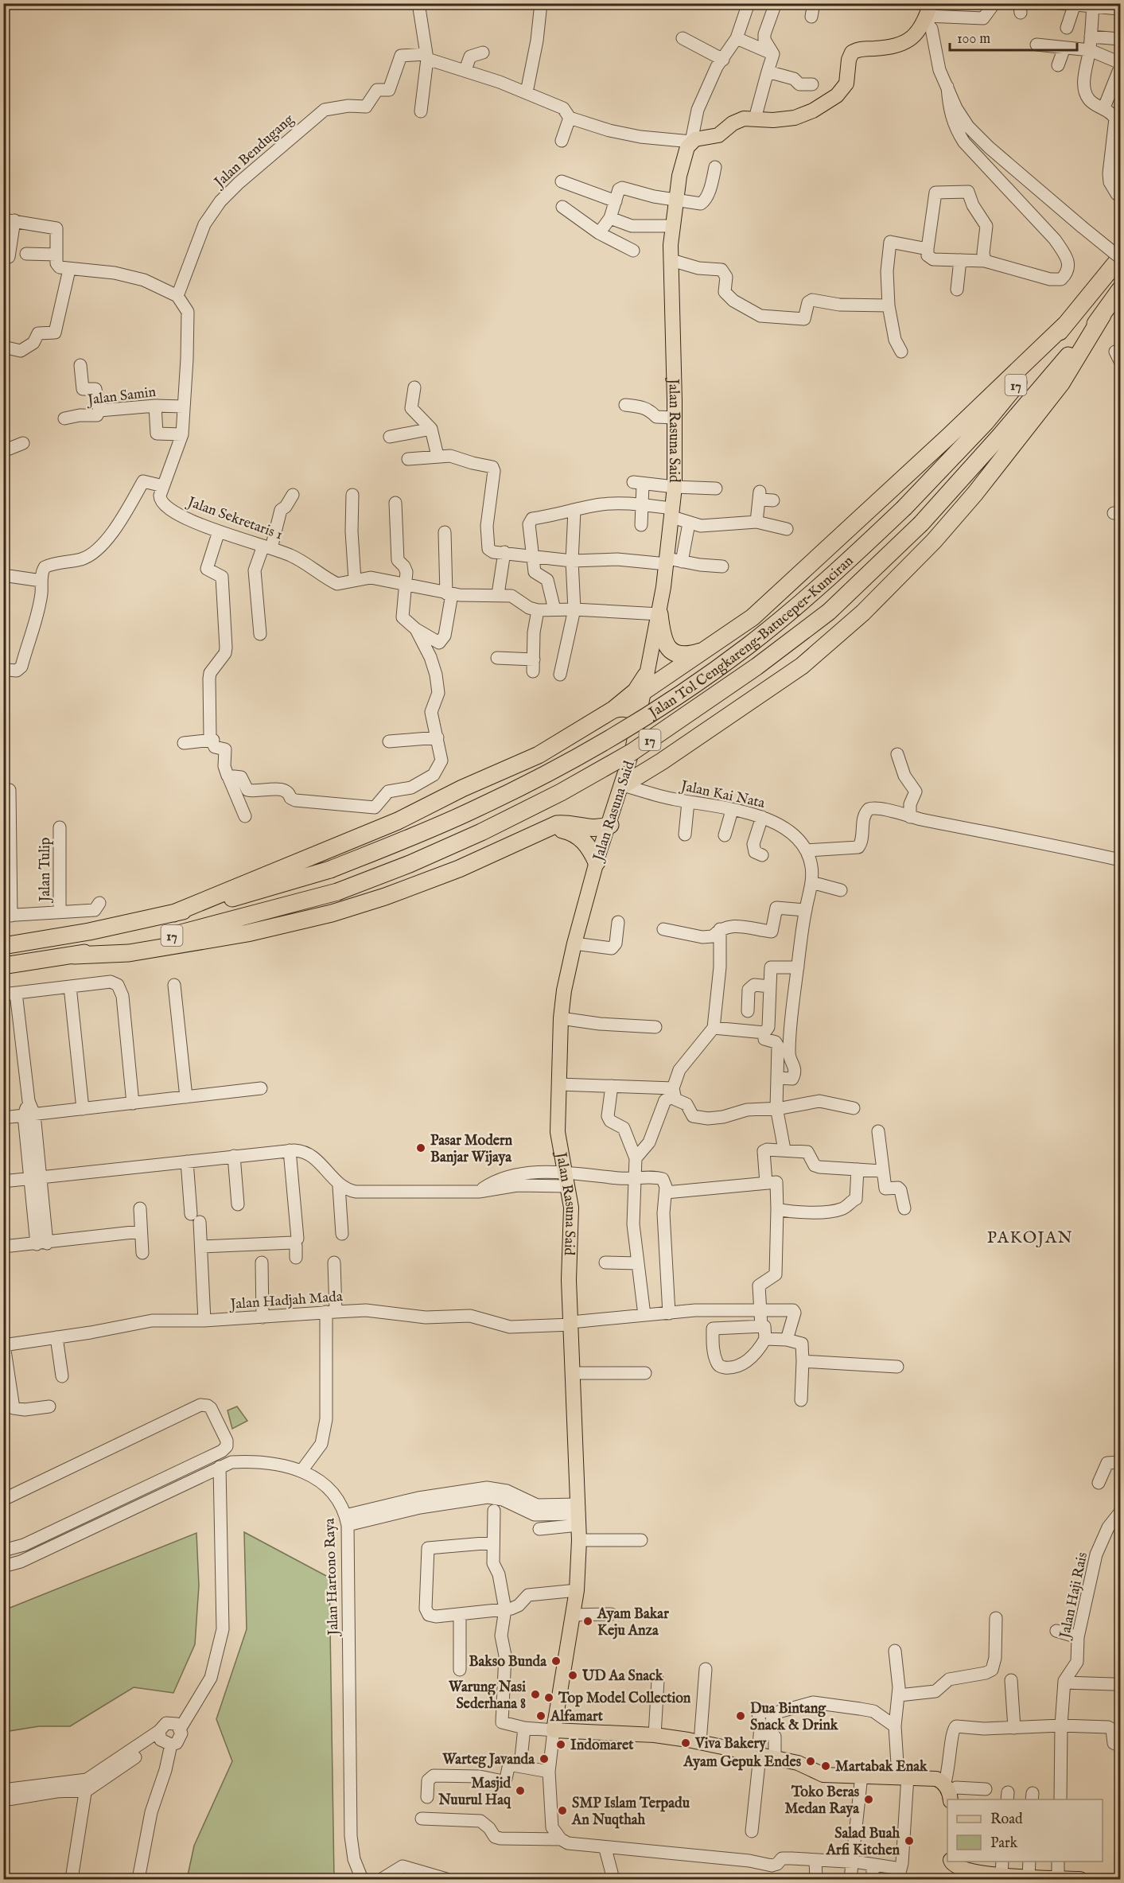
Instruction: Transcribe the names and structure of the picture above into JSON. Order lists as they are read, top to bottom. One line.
{"streets":{"highway":["17","Jalan Tol Cengkareng–Batuceper–Kunciran"],"main road":["Jalan Rasuna Said"],"street":["Jalan Bendugang","Jalan Samin","Jalan Sekretaris 1","Jalan Kai Nata","Jalan Tulip","Jalan Hadjah Mada","Jalan Hartono Raya","Jalan Haji Rais"]},"crossings":[["Jalan Rasuna Said","Jalan Sekretaris 1"],["Jalan Rasuna Said","Jalan Kai Nata"],["Jalan Rasuna Said","Jalan Hadjah Mada"]],"districts":["PAKOJAN"],"places":["Pasar Modern Banjar Wijaya","Ayam Bakar Keju Anza","Bakso Bunda","UD Aa Snack","Warung Nasi Sederhana 8","Top Model Collection","Alfamart","Dua Bintang Snack & Drink","Viva Bakery","Indomaret","Warteg Javanda","Ayam Gepuk Endes","Martabak Enak","Masjid Nuurul Haq","Toko Beras Medan Raya","SMP Islam Terpadu An Nuqthah","Salad Buah Arfi Kitchen"],"legend":["Road","Park"],"scale_bar":"100 m"}
